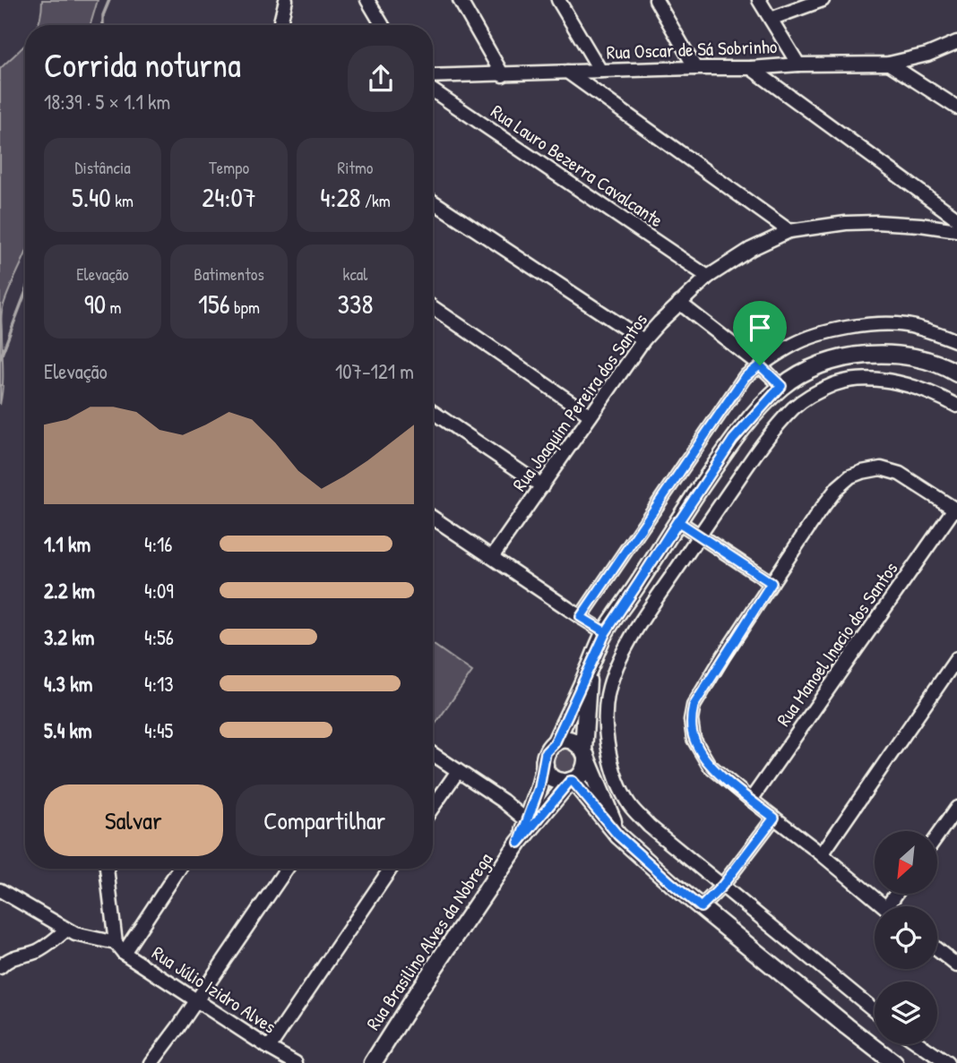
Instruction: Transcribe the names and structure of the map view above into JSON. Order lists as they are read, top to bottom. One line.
{"streets":{"main road":["Rua Brasilino Alves da Nobrega"],"street":["Rua Oscar de Sá Sobrinho","Rua Lauro Bezerra Cavalcante","Rua Joaquim Pereira dos Santos","Rua Manoel Inacio dos Santos","Rua Júlio Izidro Alves"]},"crossings":[["Rua Lauro Bezerra Cavalcante","Rua Joaquim Pereira dos Santos"]],"north":"bottom left","page":{"heading":["Corrida noturna","18:39 · 5 × 1.1 km"],"stats":[["Distância","5.40 km"],["Tempo","24:07"],["Ritmo","4:28 /km"],["Elevação","90 m"],["Batimentos","156 bpm"],["kcal","338"]],"chart":["Elevação","107–121 m"],"list":[{"name":"1.1 km","note":"4:16"},{"name":"2.2 km","note":"4:09"},{"name":"3.2 km","note":"4:56"},{"name":"4.3 km","note":"4:13"},{"name":"5.4 km","note":"4:45"}],"buttons":["Salvar","Compartilhar"]}}
